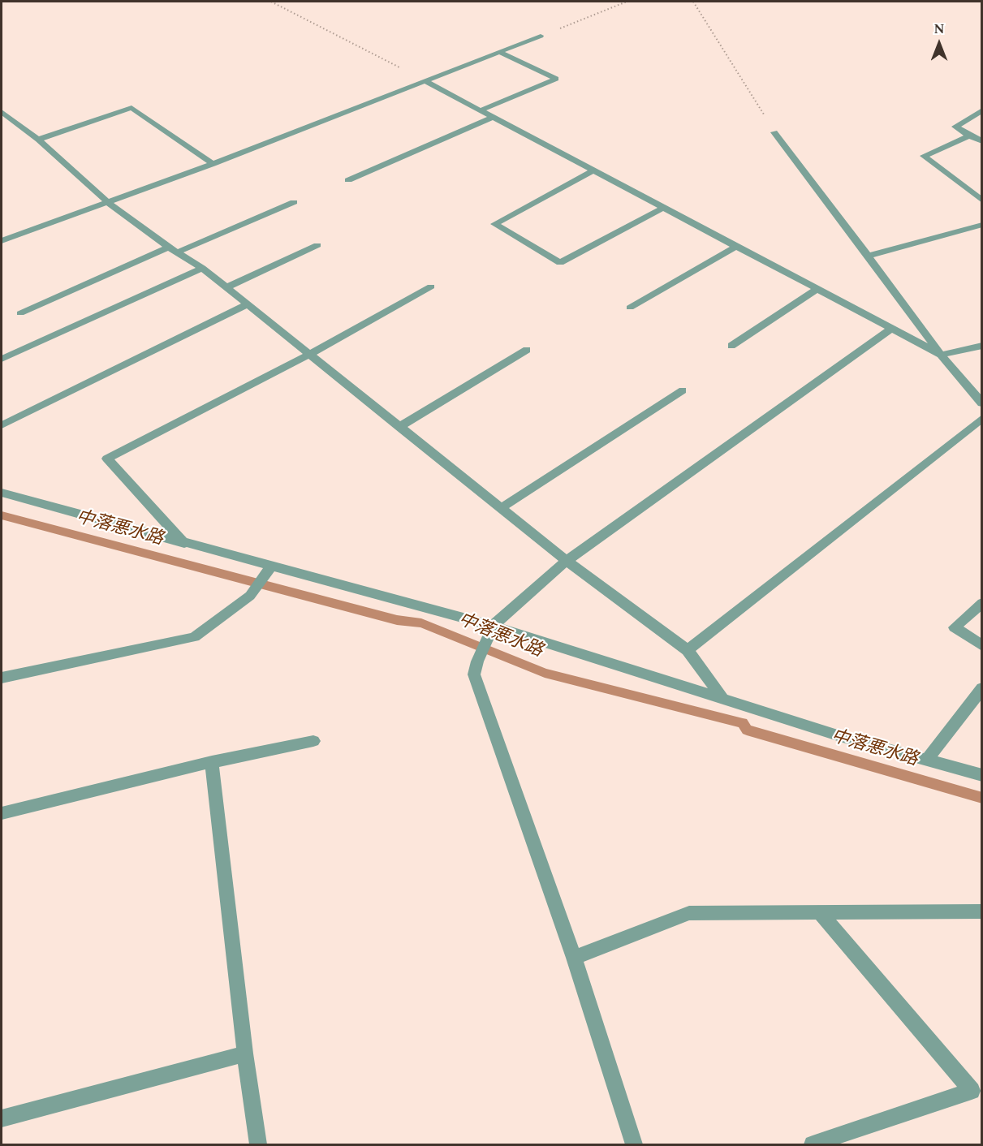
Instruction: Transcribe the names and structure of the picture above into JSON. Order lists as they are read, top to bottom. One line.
{"water":["中落悪水路"],"north":"top"}
